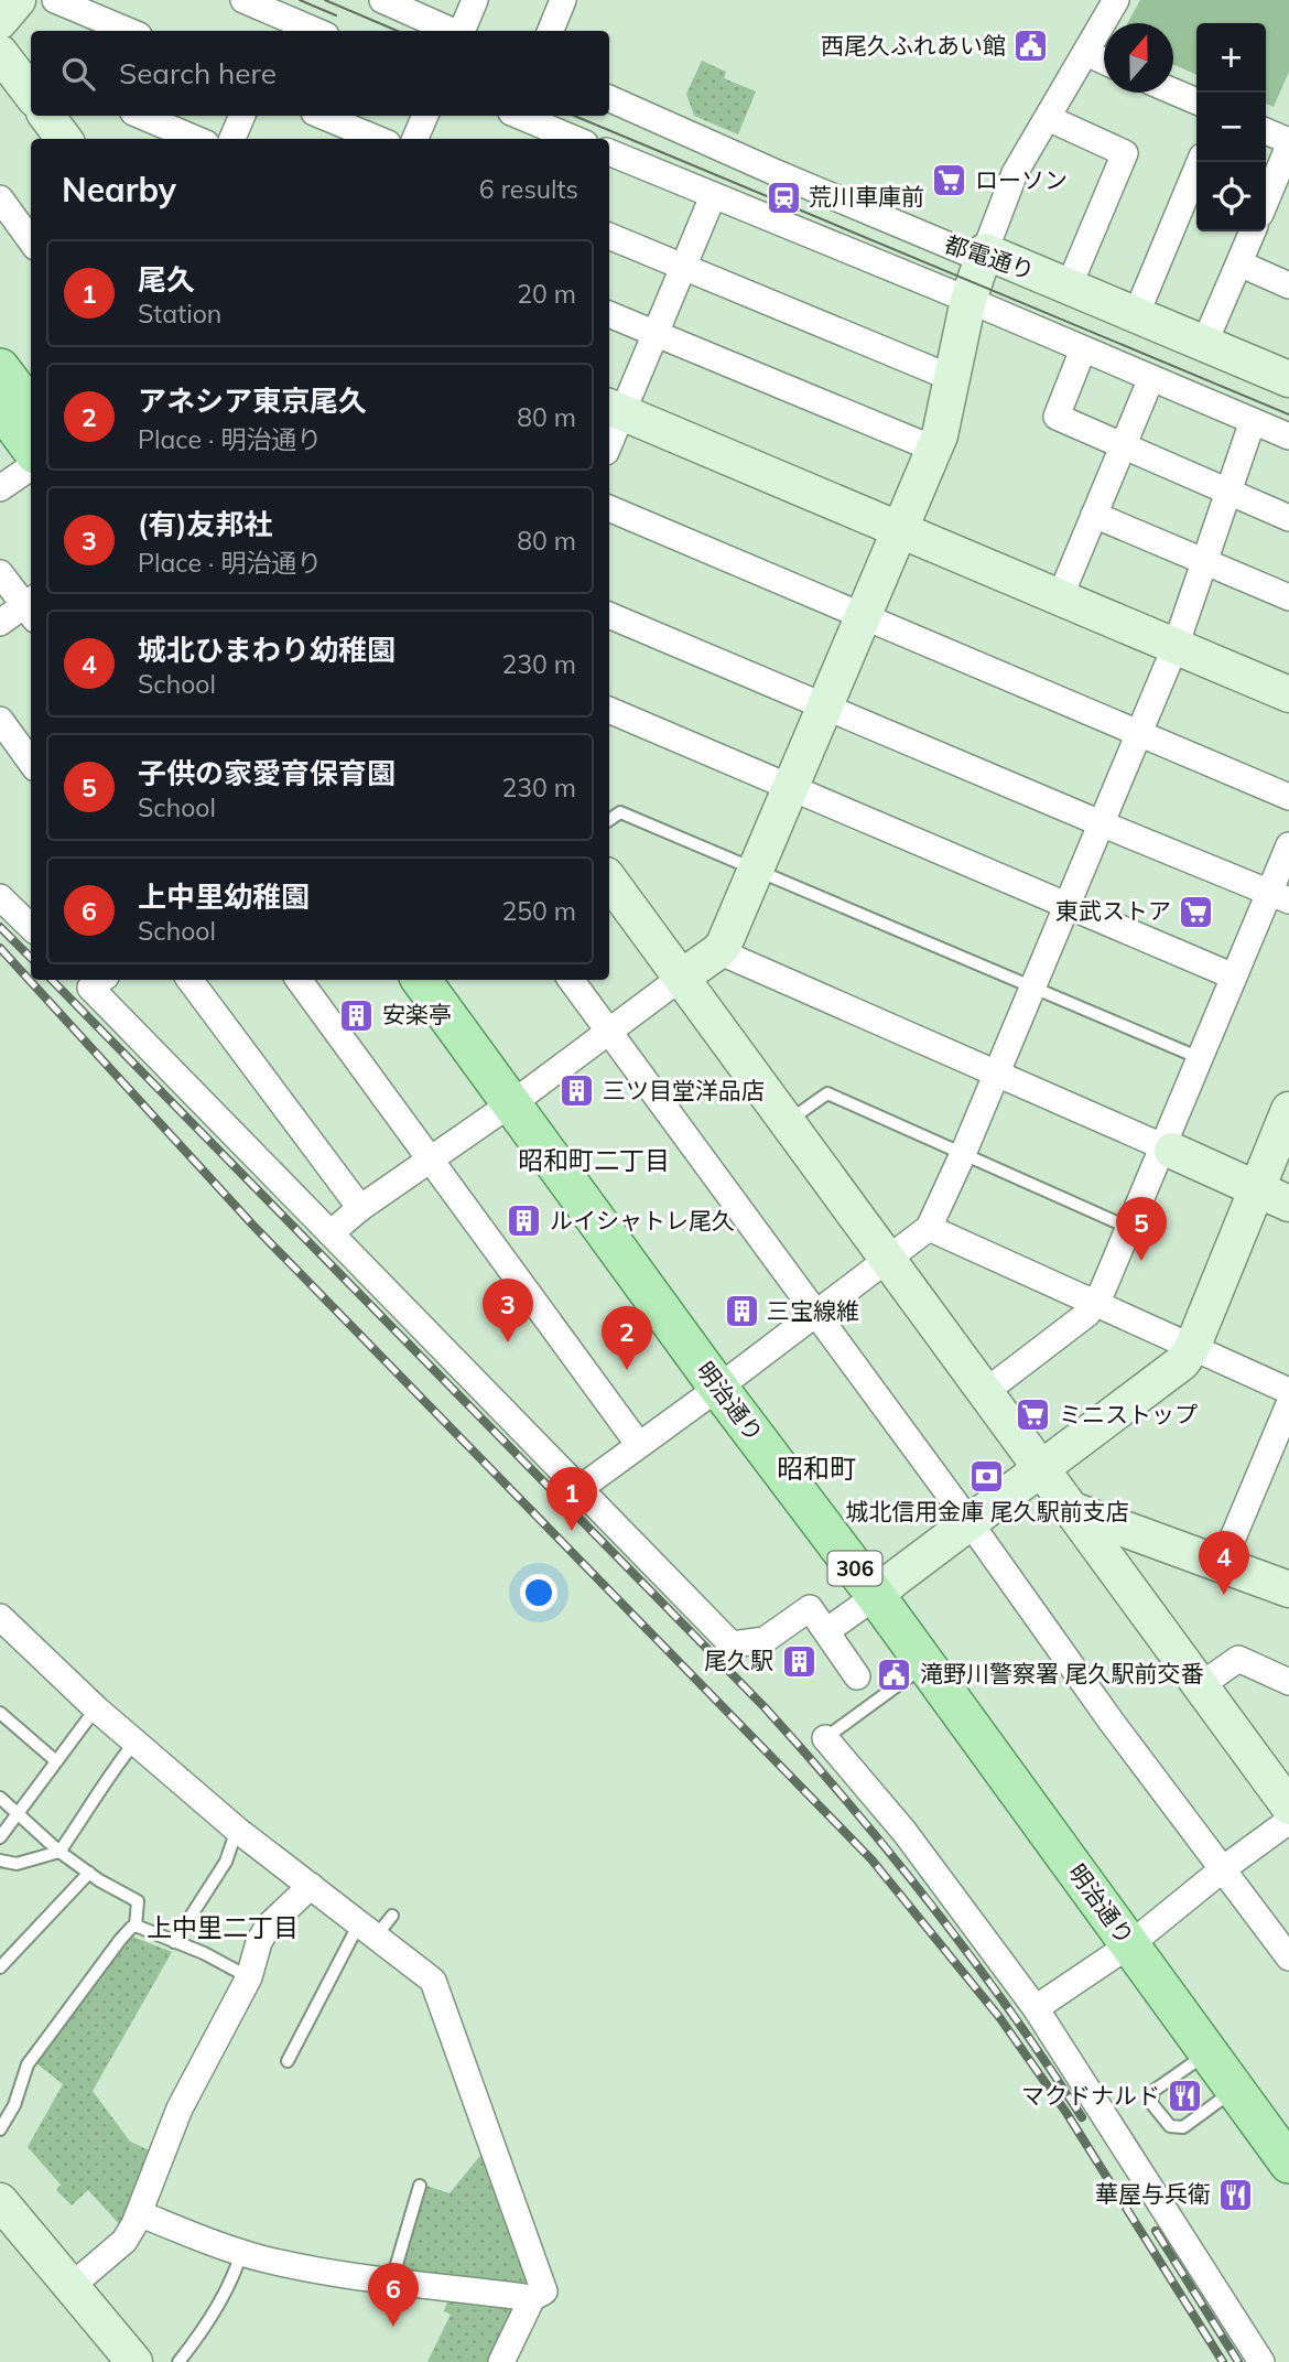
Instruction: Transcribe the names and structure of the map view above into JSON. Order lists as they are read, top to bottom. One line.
{"streets":{"main road":["明治通り","306"],"street":["都電通り"]},"districts":["昭和町二丁目","昭和町","上中里二丁目"],"places":{"public building":["西尾久ふれあい館","滝野川警察署 尾久駅前交番"],"supermarket":["ローソン","東武ストア","ミニストップ"],"station":["荒川車庫前"],"building":["安楽亭","三ツ目堂洋品店","ルイシャトレ尾久","三宝線維","尾久駅"],"bank":["城北信用金庫 尾久駅前支店"],"restaurant":["マクドナルド","華屋与兵衛"]},"north":"top","page":{"map_buttons":["+","−"],"search":"Search here","heading":["Nearby","6 results"],"list":[{"mark":"1","name":"尾久","note":"Station","value":"20 m"},{"mark":"2","name":"アネシア東京尾久","note":"Place · 明治通り","value":"80 m"},{"mark":"3","name":"(有)友邦社","note":"Place · 明治通り","value":"80 m"},{"mark":"4","name":"城北ひまわり幼稚園","note":"School","value":"230 m"},{"mark":"5","name":"子供の家愛育保育園","note":"School","value":"230 m"},{"mark":"6","name":"上中里幼稚園","note":"School","value":"250 m"}],"pins":["5","3","2","1","4","6"]}}
